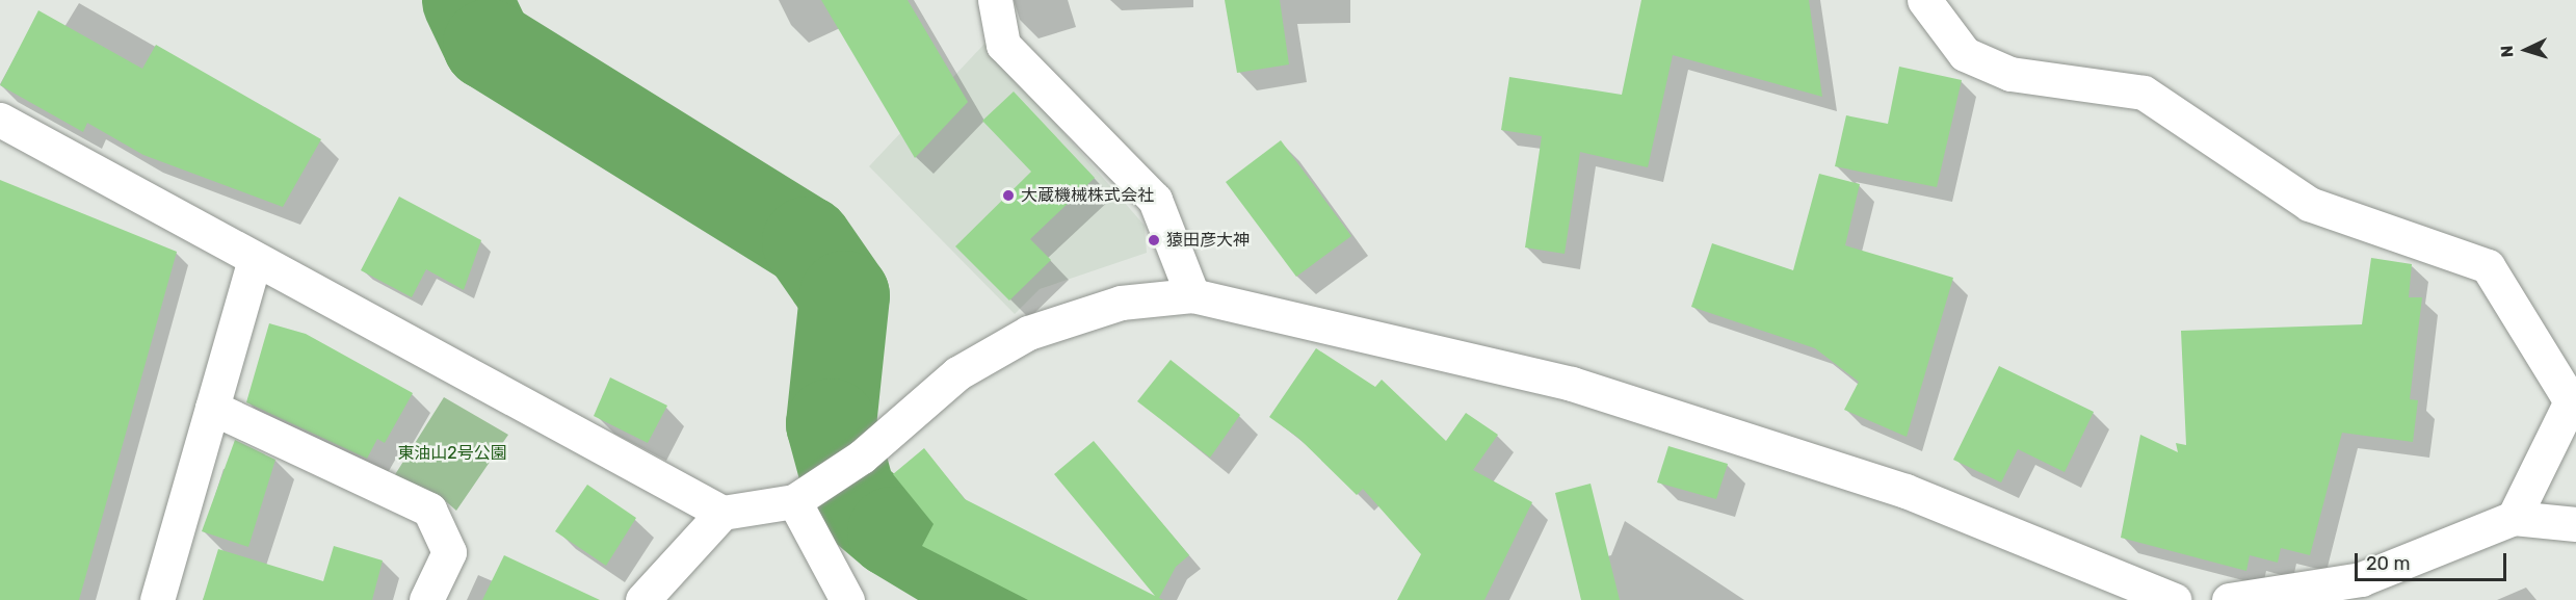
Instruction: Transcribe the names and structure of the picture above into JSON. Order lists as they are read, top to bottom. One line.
{"parks":["東油山2号公園"],"places":["大蔵機械株式会社","猿田彦大神"],"scale_bar":"20 m","north":"left"}
